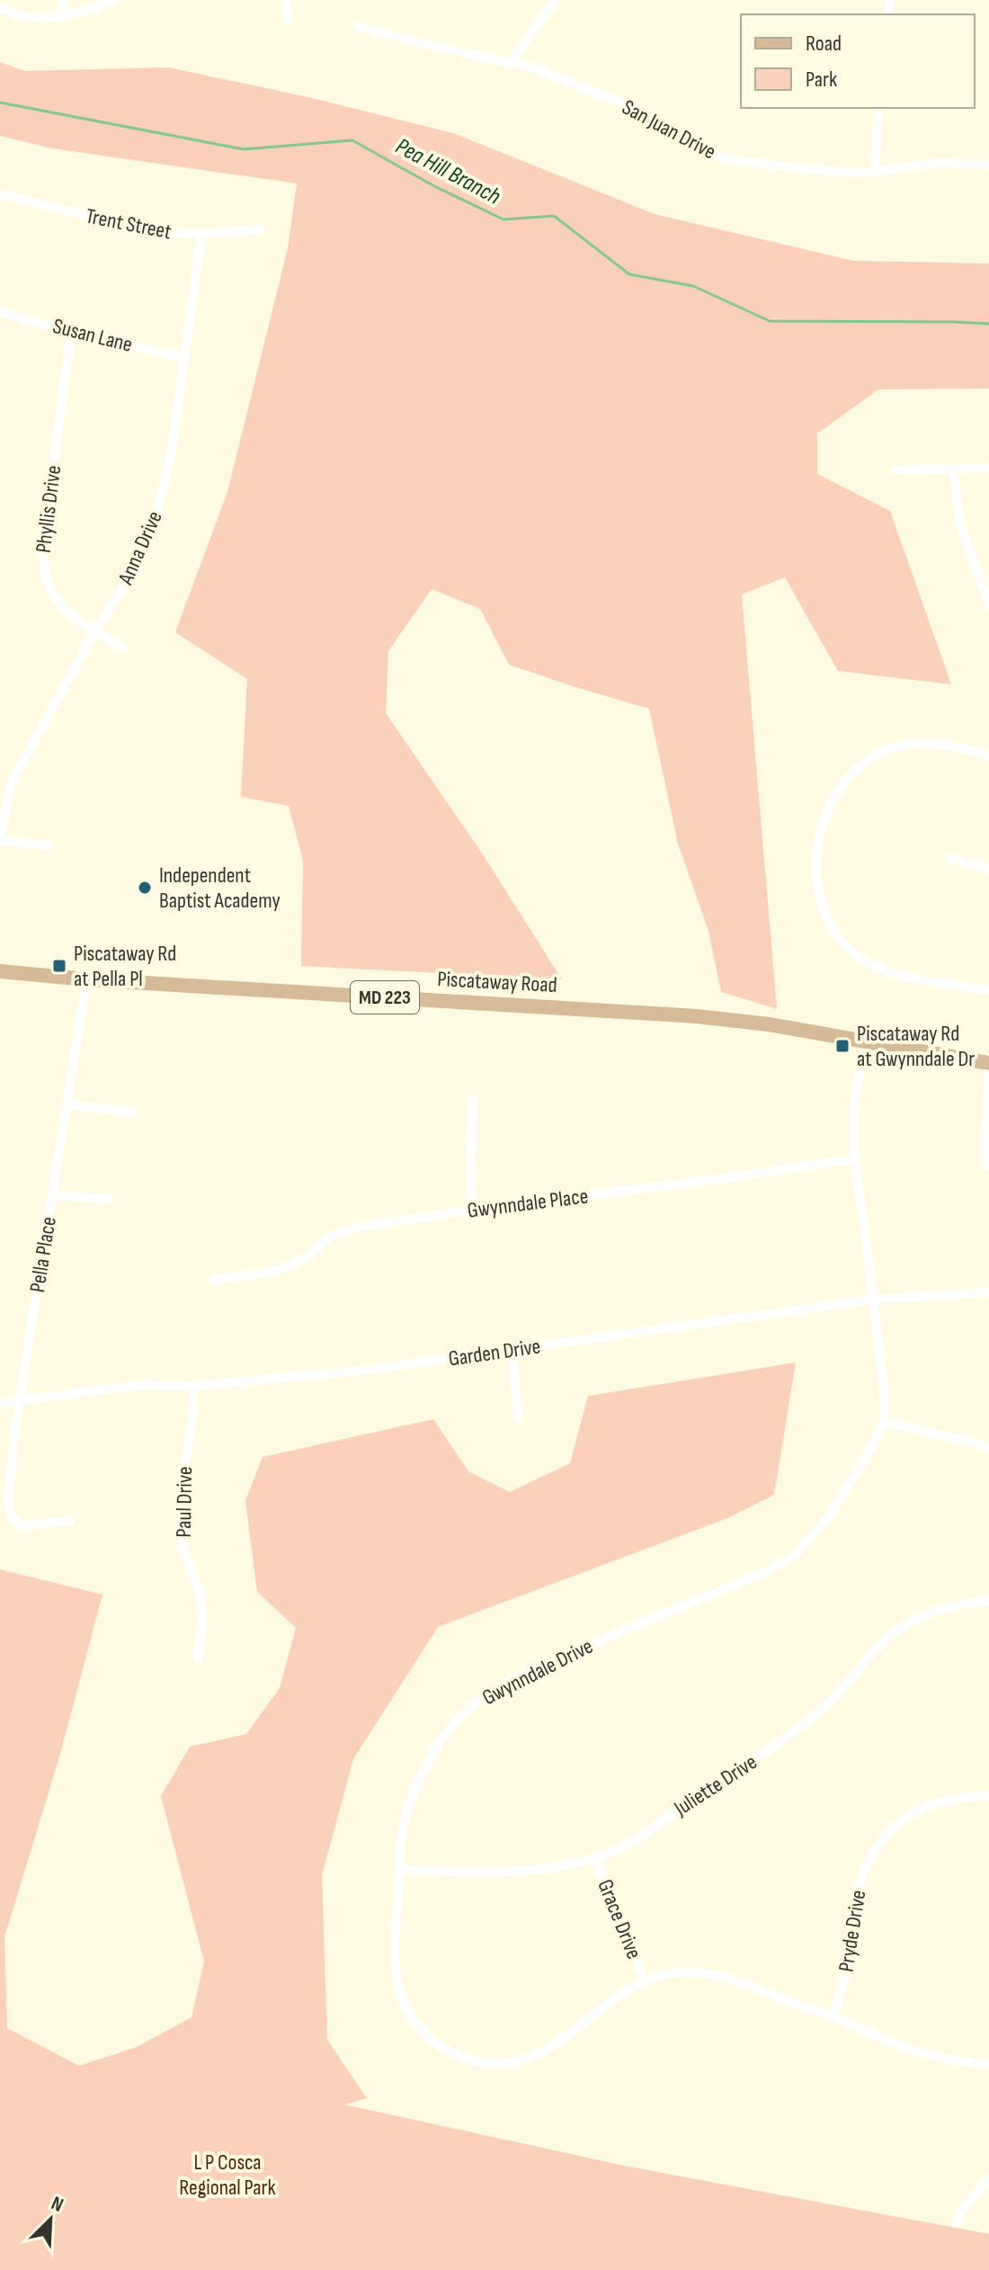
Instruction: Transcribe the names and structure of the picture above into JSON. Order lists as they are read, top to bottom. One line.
{"streets":{"main road":["Piscataway Road","MD 223"],"street":["San Juan Drive","Trent Street","Susan Lane","Phyllis Drive","Anna Drive","Gwynndale Place","Pella Place","Garden Drive","Paul Drive","Gwynndale Drive","Juliette Drive","Grace Drive","Pryde Drive"]},"crossings":[["Trent Street","Anna Drive"],["Susan Lane","Phyllis Drive"],["Susan Lane","Anna Drive"],["Phyllis Drive","Anna Drive"],["Piscataway Road","Pella Place"],["Piscataway Road","Gwynndale Drive"],["Gwynndale Place","Gwynndale Drive"],["Pella Place","Garden Drive"],["Garden Drive","Paul Drive"],["Garden Drive","Gwynndale Drive"],["Gwynndale Drive","Juliette Drive"],["Gwynndale Drive","Grace Drive"],["Gwynndale Drive","Pryde Drive"],["Juliette Drive","Grace Drive"]],"water":["Pea Hill Branch"],"parks":["L P Cosca Regional Park"],"places":{"other":["Independent Baptist Academy"],"transit":["Piscataway Rd at Pella Pl","Piscataway Rd at Gwynndale Dr"]},"legend":["Road","Park"],"north":"top right"}
